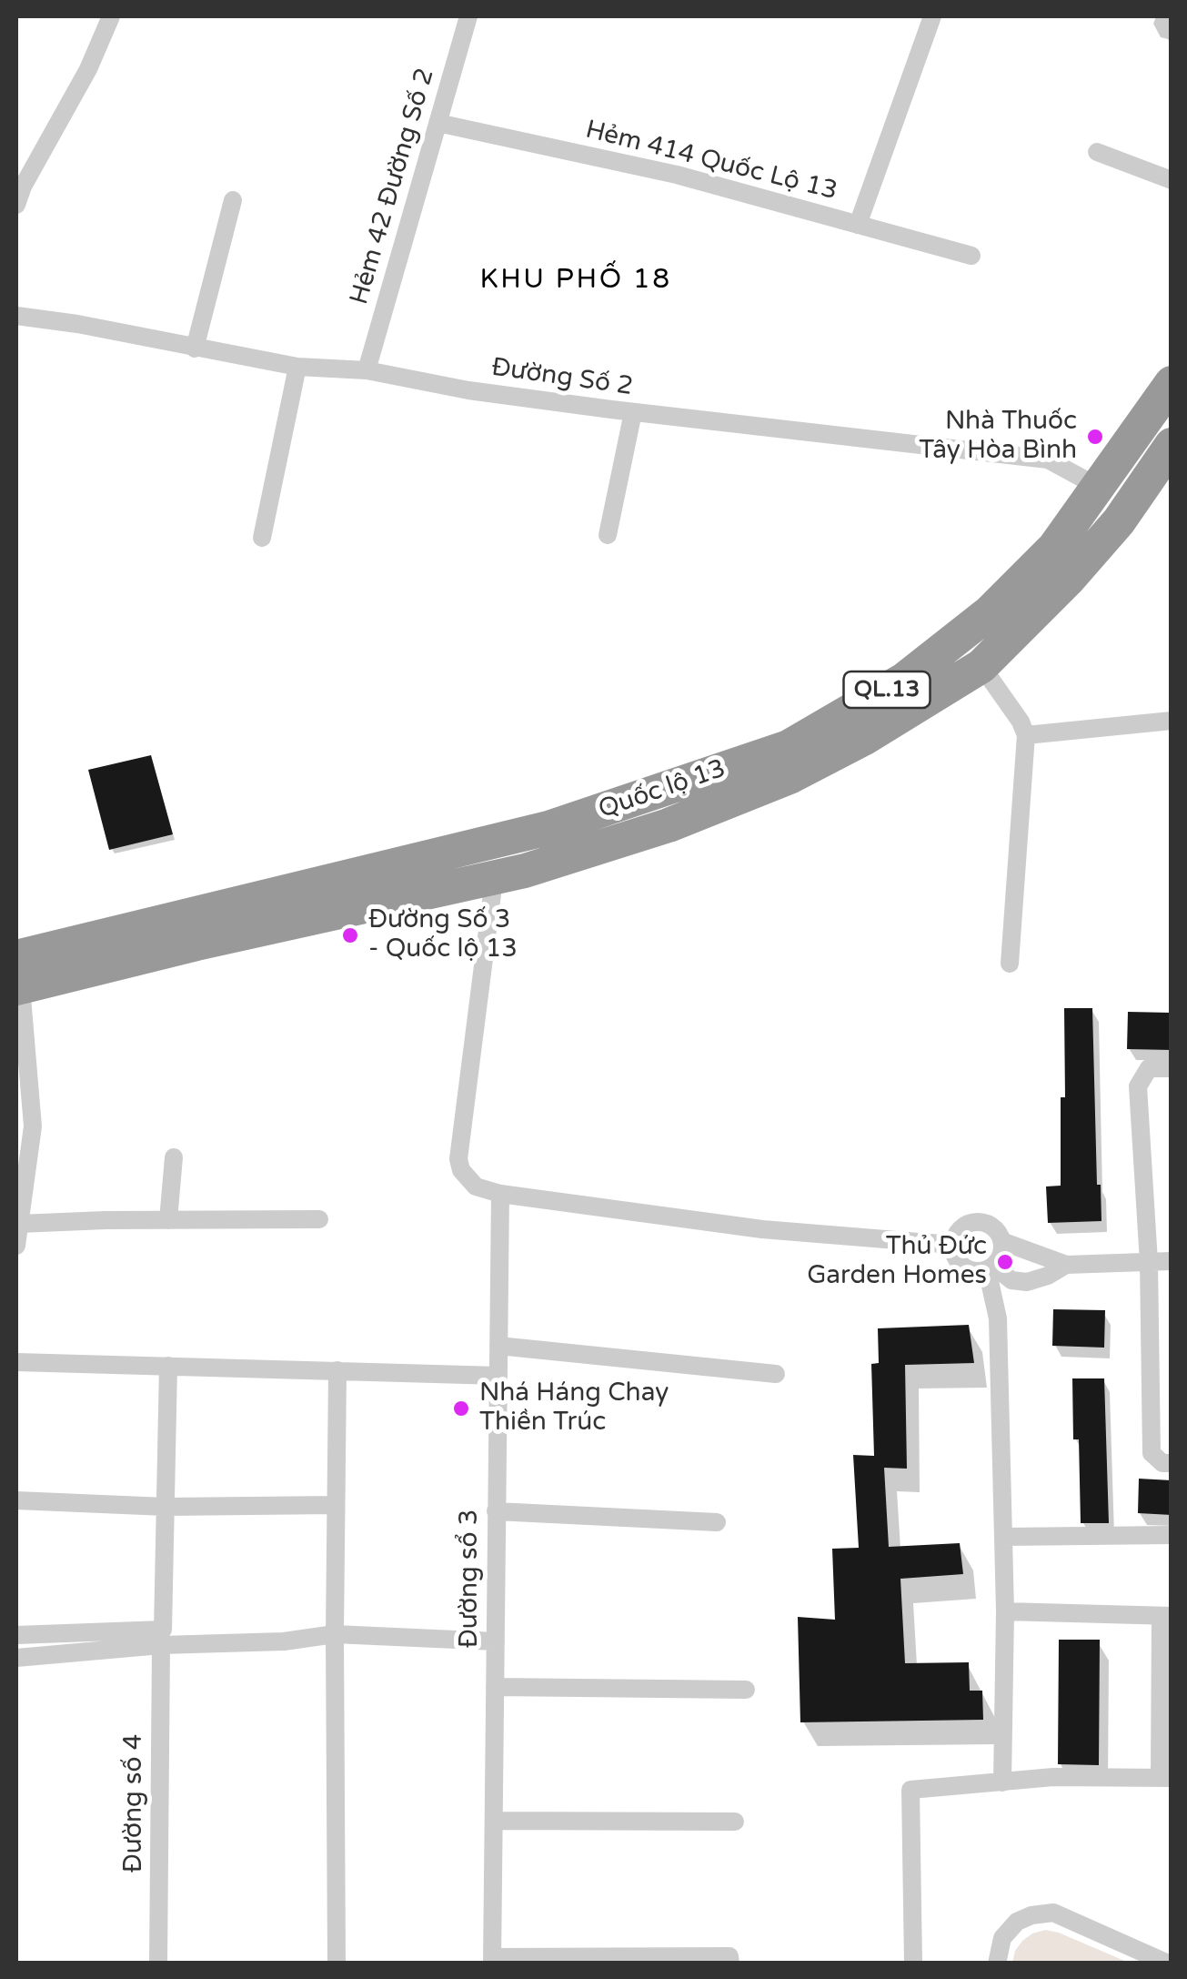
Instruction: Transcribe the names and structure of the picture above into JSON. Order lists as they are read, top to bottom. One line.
{"streets":{"highway":["QL.13","Quốc lộ 13"],"street":["Hẻm 414 Quốc Lộ 13","Hẻm 42 Đường Số 2","Đường Số 2","Đường sổ 3","Đường số 4"]},"crossings":[["Hẻm 414 Quốc Lộ 13","Hẻm 42 Đường Số 2"],["Hẻm 42 Đường Số 2","Đường Số 2"],["Đường Số 2","Quốc lộ 13"]],"districts":["KHU PHỐ 18"],"places":["Nhà Thuốc Tây Hòa Bình","Đường Số 3 - Quốc lộ 13","Thủ Đức Garden Homes","Nhá Háng Chay Thiền Trúc"]}
